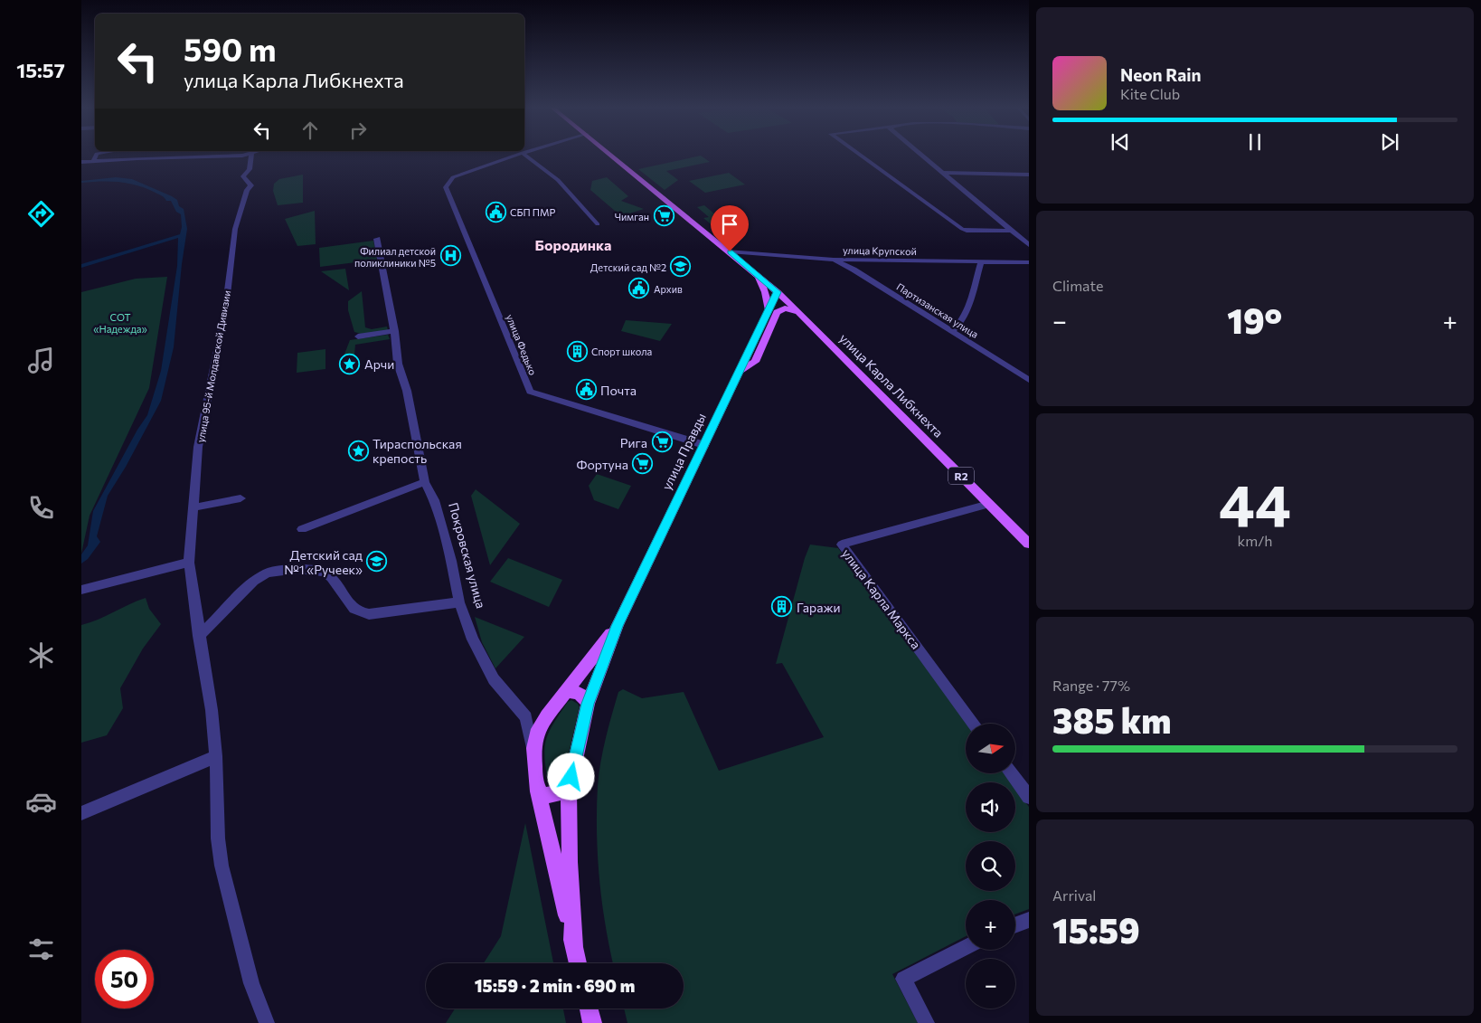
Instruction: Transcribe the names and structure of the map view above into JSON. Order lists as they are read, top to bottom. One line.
{"streets":{"main road":["улица Карла Либкнехта","улица Правды","R2"],"street":["улица Крупской","Партизанская улица","улица Федько","улица 95-й Молдавской Дивизии","Покровская улица","улица Карла Маркса"]},"crossings":[["улица Крупской","Партизанская улица"],["улица Крупской","улица Карла Либкнехта"],["улица Крупской","R2"],["улица Федько","улица Правды"],["улица Карла Либкнехта","улица Правды"],["улица Карла Либкнехта","R2"],["улица Карла Либкнехта","улица Карла Маркса"]],"districts":["Бородинка"],"parks":["СОТ «Надежда»"],"places":{"public building":["СБП ПМР","Архив","Почта"],"supermarket":["Чимган","Рига","Фортуна"],"hospital":["Филиал детской поликлиники №5"],"school or university":["Детский сад №2","Детский сад №1 «Ручеек»"],"building":["Спорт школа","Гаражи"],"place":["Арчи","Тираспольская крепость"]},"north":"right","page":{"tabs":"15:57","turn":["590 m","улица Карла Либкнехта"],"song":["Neon Rain","Kite Club"],"tile":["Climate",["44","km/h"],["Range · 77%","385 km"],["Arrival","15:59"]],"heat":["−","19°","+"],"map_buttons":["+","−"],"limit":"50","trip":"15:59 · 2 min · 690 m"}}
